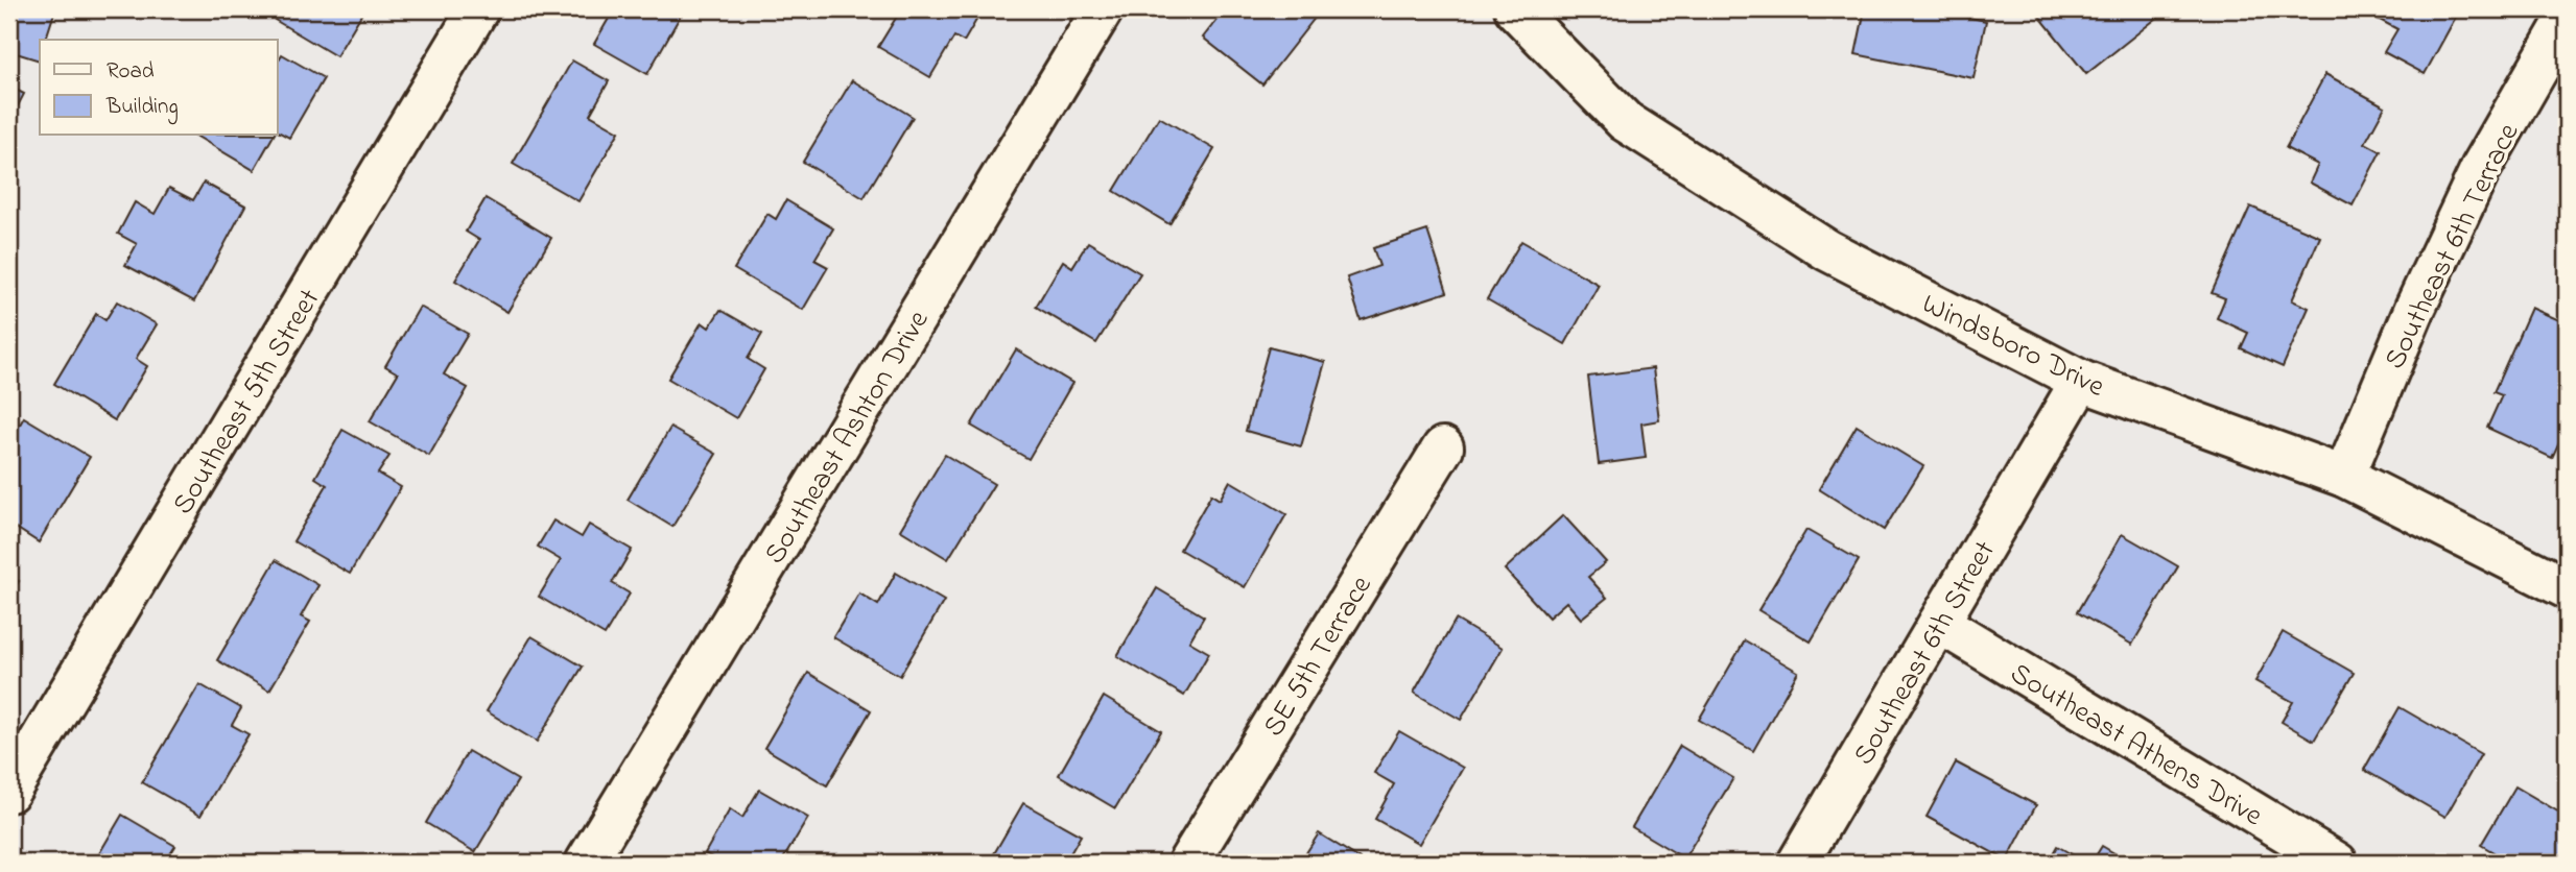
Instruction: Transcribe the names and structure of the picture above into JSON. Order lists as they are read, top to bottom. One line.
{"streets":{"street":["Southeast 6th Terrace","Windsboro Drive","Southeast 5th Street","Southeast Ashton Drive","Southeast 6th Street","SE 5th Terrace","Southeast Athens Drive"]},"crossings":[["Southeast 6th Terrace","Windsboro Drive"],["Windsboro Drive","Southeast 6th Street"],["Southeast 6th Street","Southeast Athens Drive"]],"legend":["Road","Building"]}
